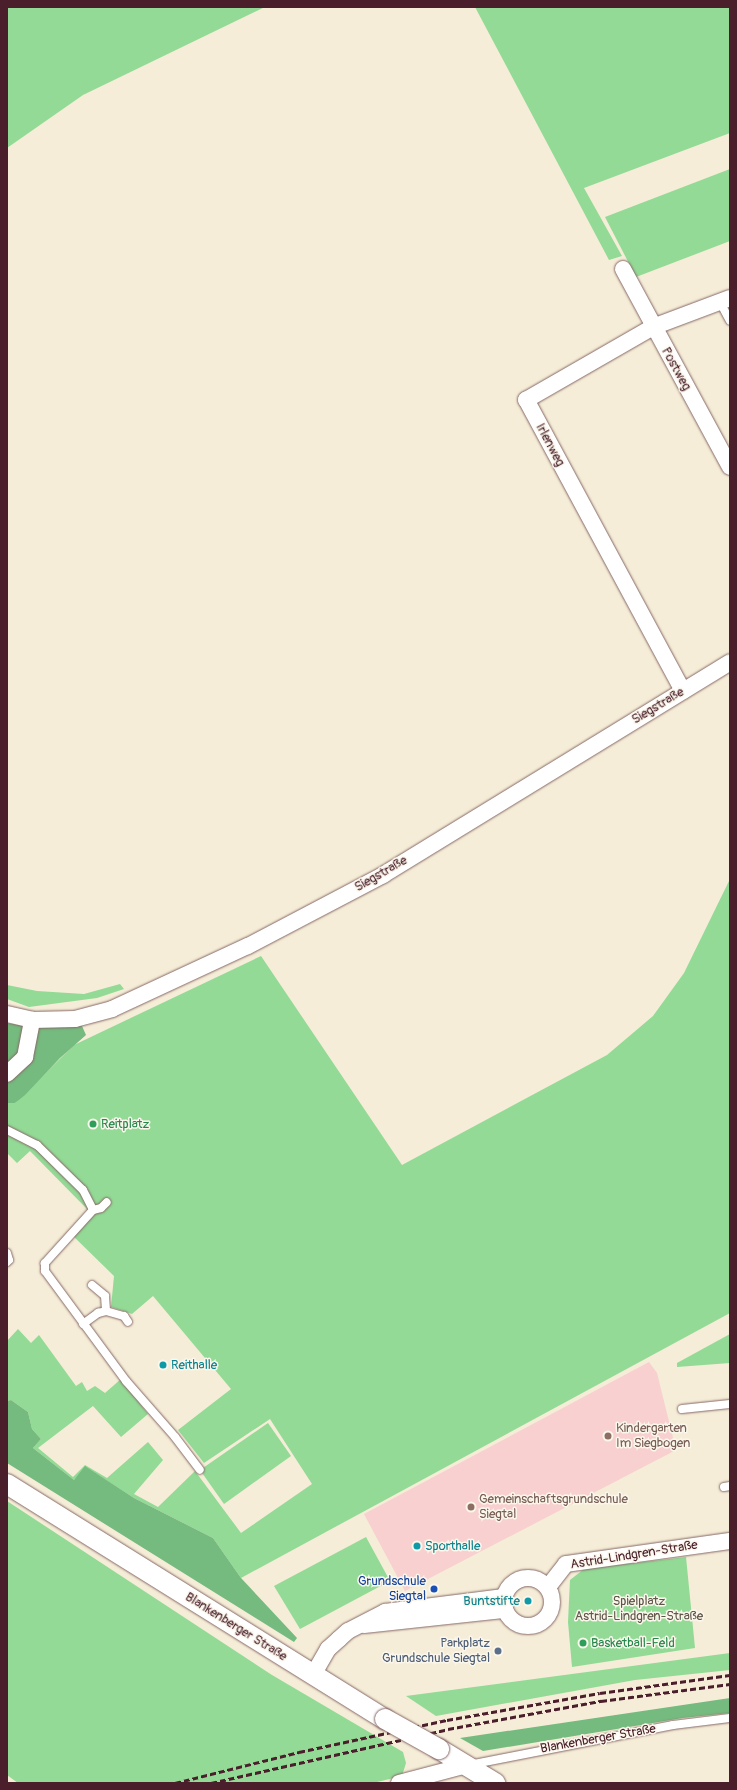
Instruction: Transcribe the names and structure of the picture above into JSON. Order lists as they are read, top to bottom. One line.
{"streets":{"street":["Postweg","Irlenweg","Siegstraße","Astrid-Lindgren-Straße","Blankenberger Straße"]},"crossings":[["Postweg","Irlenweg"],["Irlenweg","Siegstraße"]],"parks":["Spielplatz Astrid-Lindgren-Straße"],"places":["Reitplatz","Reithalle","Kindergarten Im Siegbogen","Gemeinschaftsgrundschule Siegtal","Sporthalle","Grundschule Siegtal","Buntstifte","Basketball-Feld","Parkplatz Grundschule Siegtal"]}
